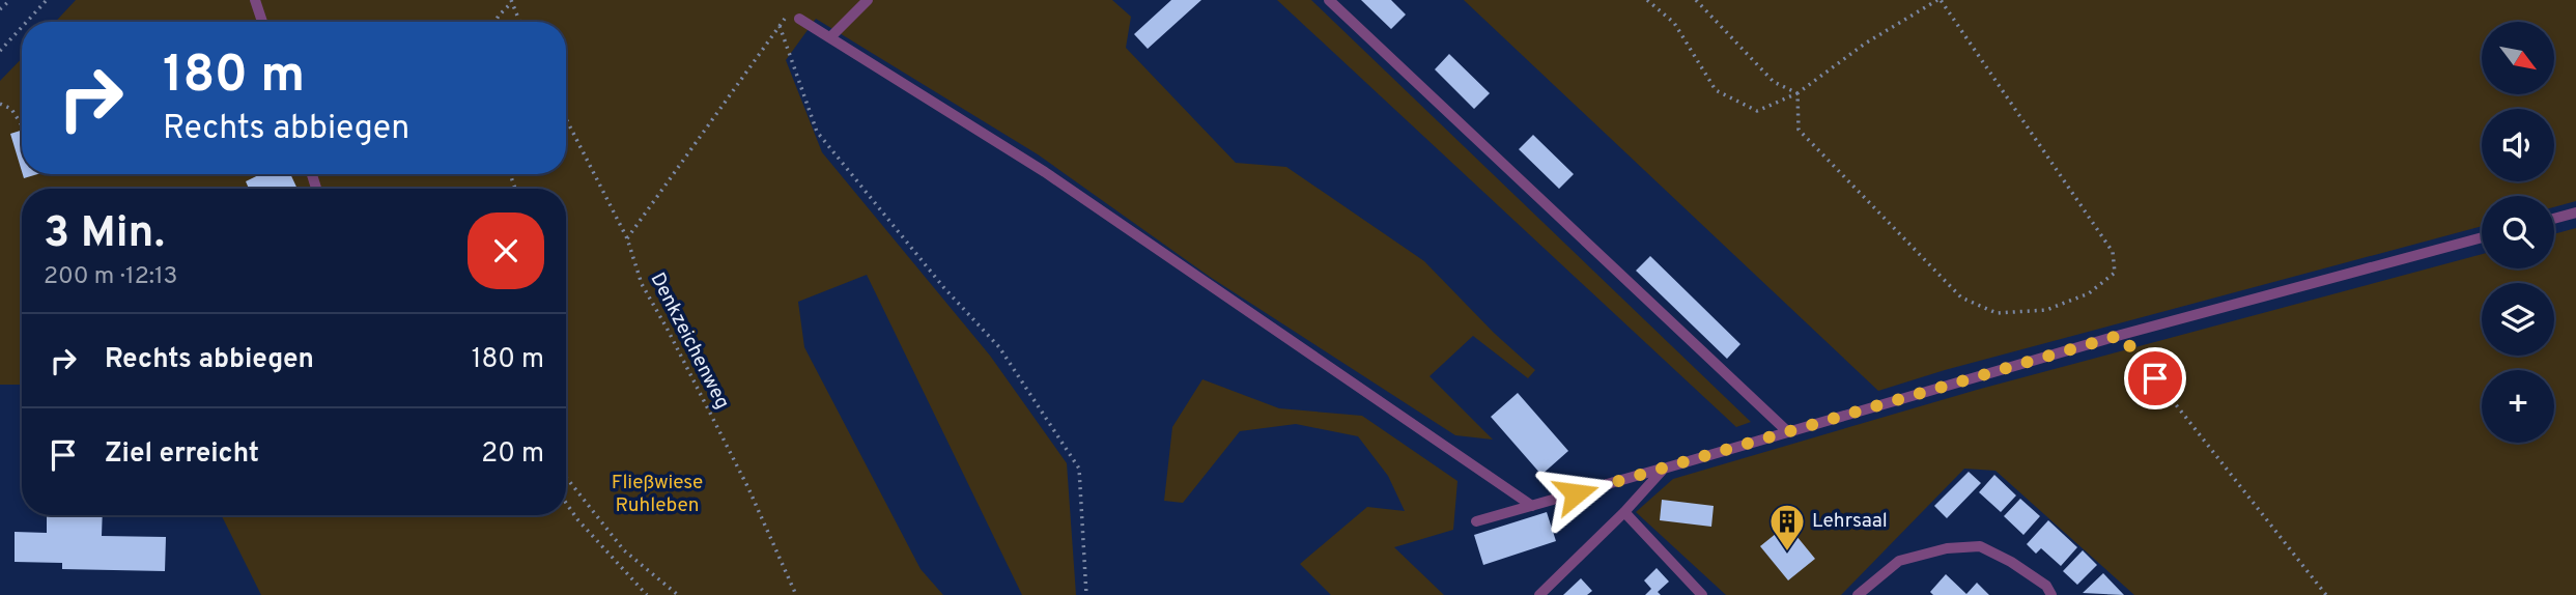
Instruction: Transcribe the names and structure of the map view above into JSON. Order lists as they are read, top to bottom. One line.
{"streets":{"path":["Denkzeichenweg"]},"parks":["Fließwiese Ruhleben"],"places":{"building":["Lehrsaal"]},"north":"bottom right","page":{"map_buttons":"+","turn":["180 m","Rechts abbiegen"],"heading":["3 Min.","200 m · 12:13"],"list":[{"name":"Rechts abbiegen","value":"180 m"},{"name":"Ziel erreicht","value":"20 m"}]}}
